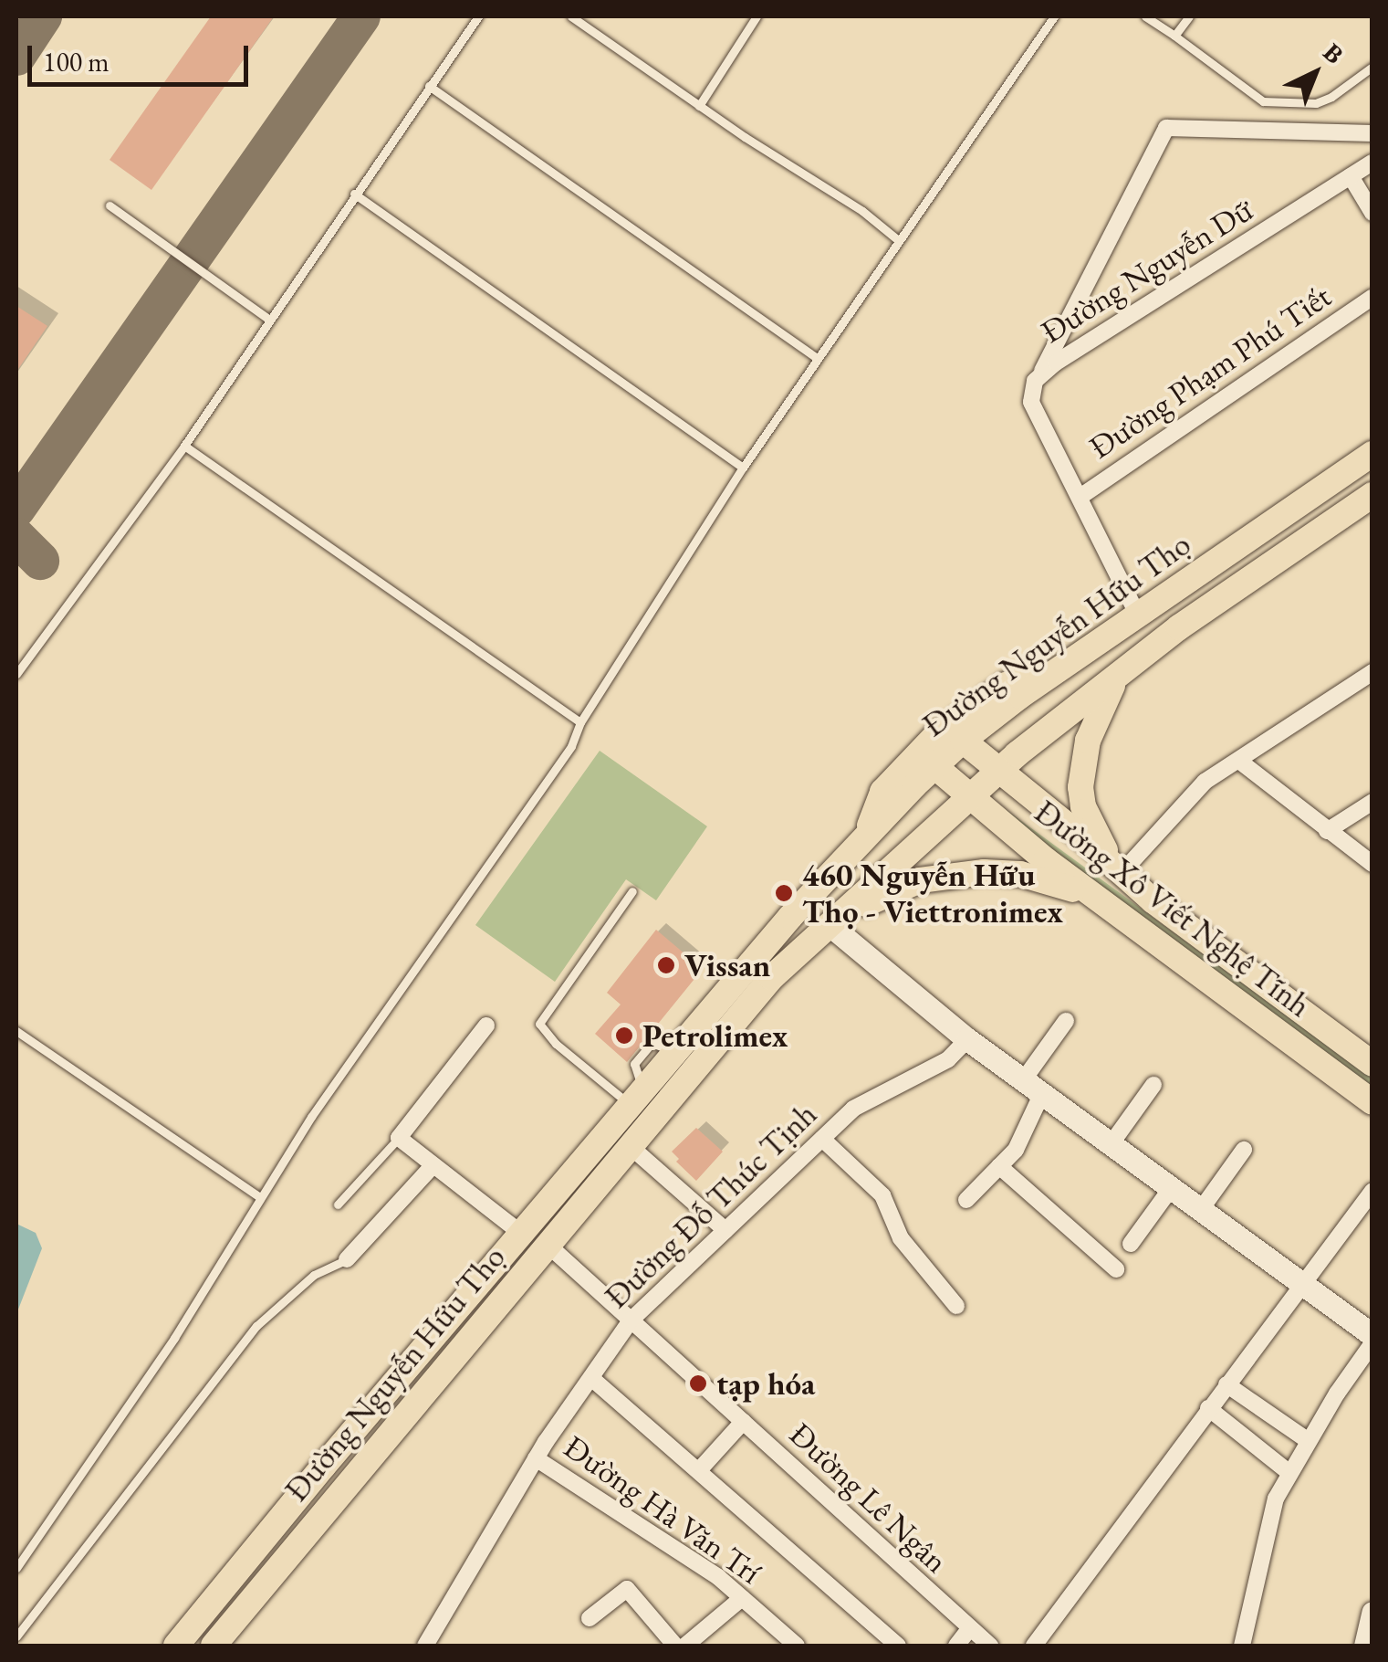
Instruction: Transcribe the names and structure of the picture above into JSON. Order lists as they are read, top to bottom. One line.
{"streets":{"main road":["Đường Nguyễn Hữu Thọ","Đường Xô Viết Nghệ Tĩnh"],"street":["Đường Nguyễn Dữ","Đường Phạm Phú Tiết","Đường Đỗ Thúc Tịnh","Đường Lê Ngân","Đường Hà Văn Trí"]},"crossings":[["Đường Nguyễn Dữ","Đường Phạm Phú Tiết"],["Đường Nguyễn Dữ","Đường Nguyễn Hữu Thọ"],["Đường Nguyễn Hữu Thọ","Đường Xô Viết Nghệ Tĩnh"],["Đường Nguyễn Hữu Thọ","Đường Lê Ngân"],["Đường Đỗ Thúc Tịnh","Đường Lê Ngân"],["Đường Đỗ Thúc Tịnh","Đường Hà Văn Trí"]],"places":["460 Nguyễn Hữu Thọ - Viettronimex","Vissan","Petrolimex","tạp hóa"],"scale_bar":"100 m","north":"top right"}
